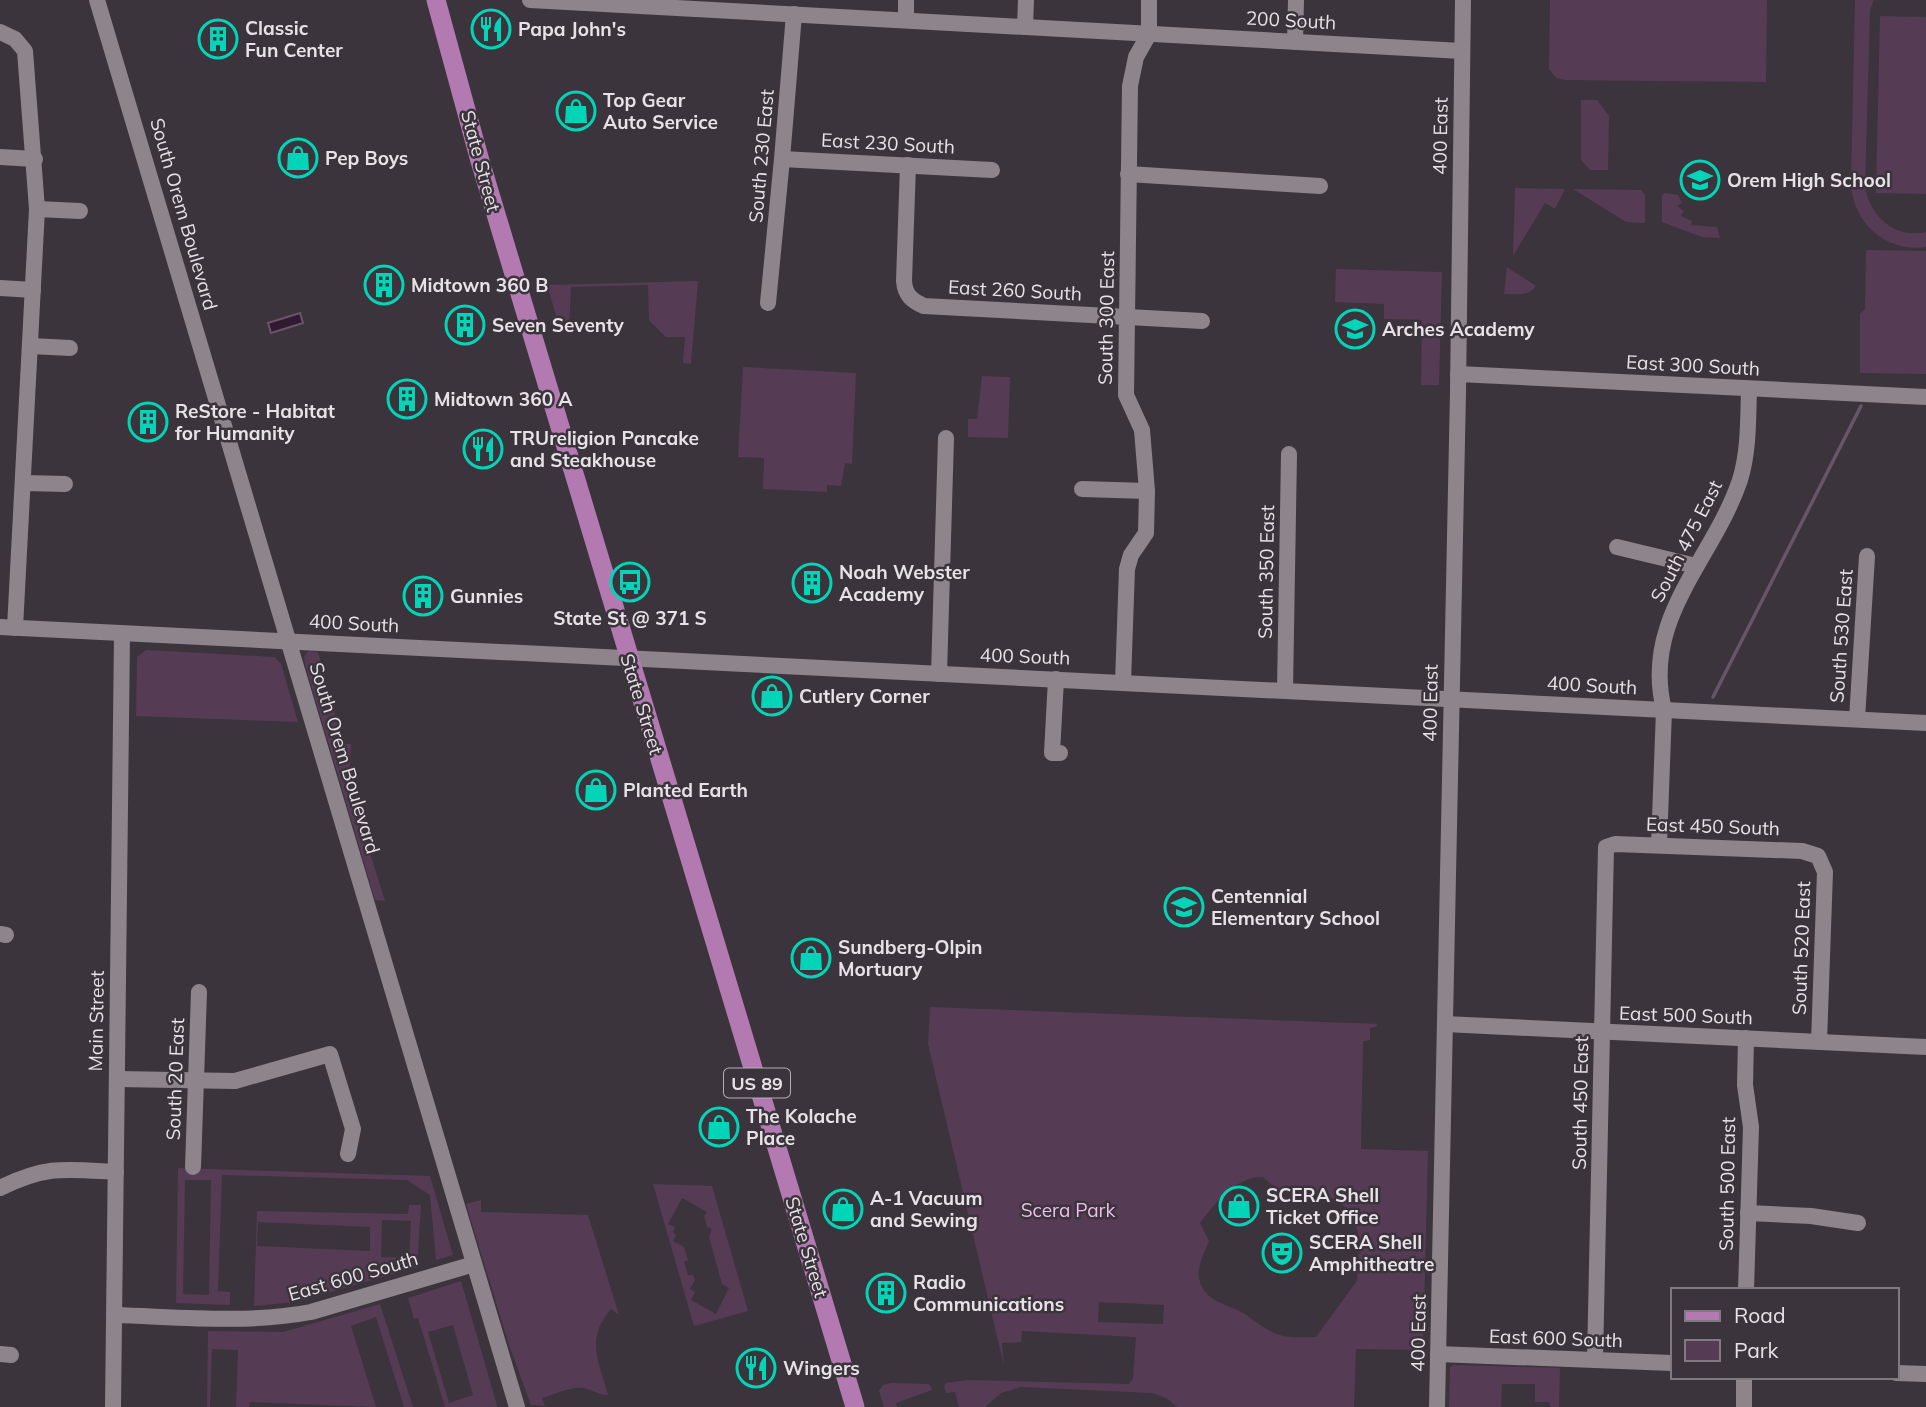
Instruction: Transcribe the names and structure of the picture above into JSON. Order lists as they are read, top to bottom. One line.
{"streets":{"main road":["State Street","US 89"],"street":["200 South","400 East","East 230 South","South 230 East","South Orem Boulevard","East 260 South","South 300 East","East 300 South","South 475 East","South 350 East","400 South","South 530 East","East 450 South","South 520 East","East 500 South","Main Street","South 20 East","South 450 East","South 500 East","East 600 South"]},"crossings":[["200 South","400 East"],["200 South","South 230 East"],["200 South","South 300 East"],["400 East","East 300 South"],["400 East","400 South"],["400 East","East 500 South"],["400 East","East 600 South"],["East 230 South","South 230 East"],["East 230 South","East 260 South"],["State Street","400 South"],["South Orem Boulevard","400 South"],["South Orem Boulevard","East 600 South"],["East 260 South","South 300 East"],["South 300 East","400 South"],["East 300 South","South 475 East"],["South 475 East","400 South"],["South 475 East","East 450 South"],["South 350 East","400 South"],["400 South","South 530 East"],["400 South","Main Street"],["East 450 South","South 520 East"],["East 450 South","South 450 East"],["South 520 East","East 500 South"],["East 500 South","South 450 East"],["East 500 South","South 500 East"],["Main Street","East 600 South"],["South 450 East","East 600 South"]],"parks":["Scera Park"],"places":{"restaurant":["Papa John's","TRUreligion Pancake and Steakhouse","Wingers"],"building":["Classic Fun Center","Midtown 360 B","Seven Seventy","Midtown 360 A","ReStore - Habitat for Humanity","Noah Webster Academy","Gunnies","Radio Communications"],"shop":["Top Gear Auto Service","Pep Boys","Cutlery Corner","Planted Earth","Sundberg-Olpin Mortuary","The Kolache Place","SCERA Shell Ticket Office","A-1 Vacuum and Sewing"],"school or university":["Orem High School","Arches Academy","Centennial Elementary School"],"bus stop":["State St @ 371 S"],"theatre":["SCERA Shell Amphitheatre"]},"legend":["Road","Park"]}
